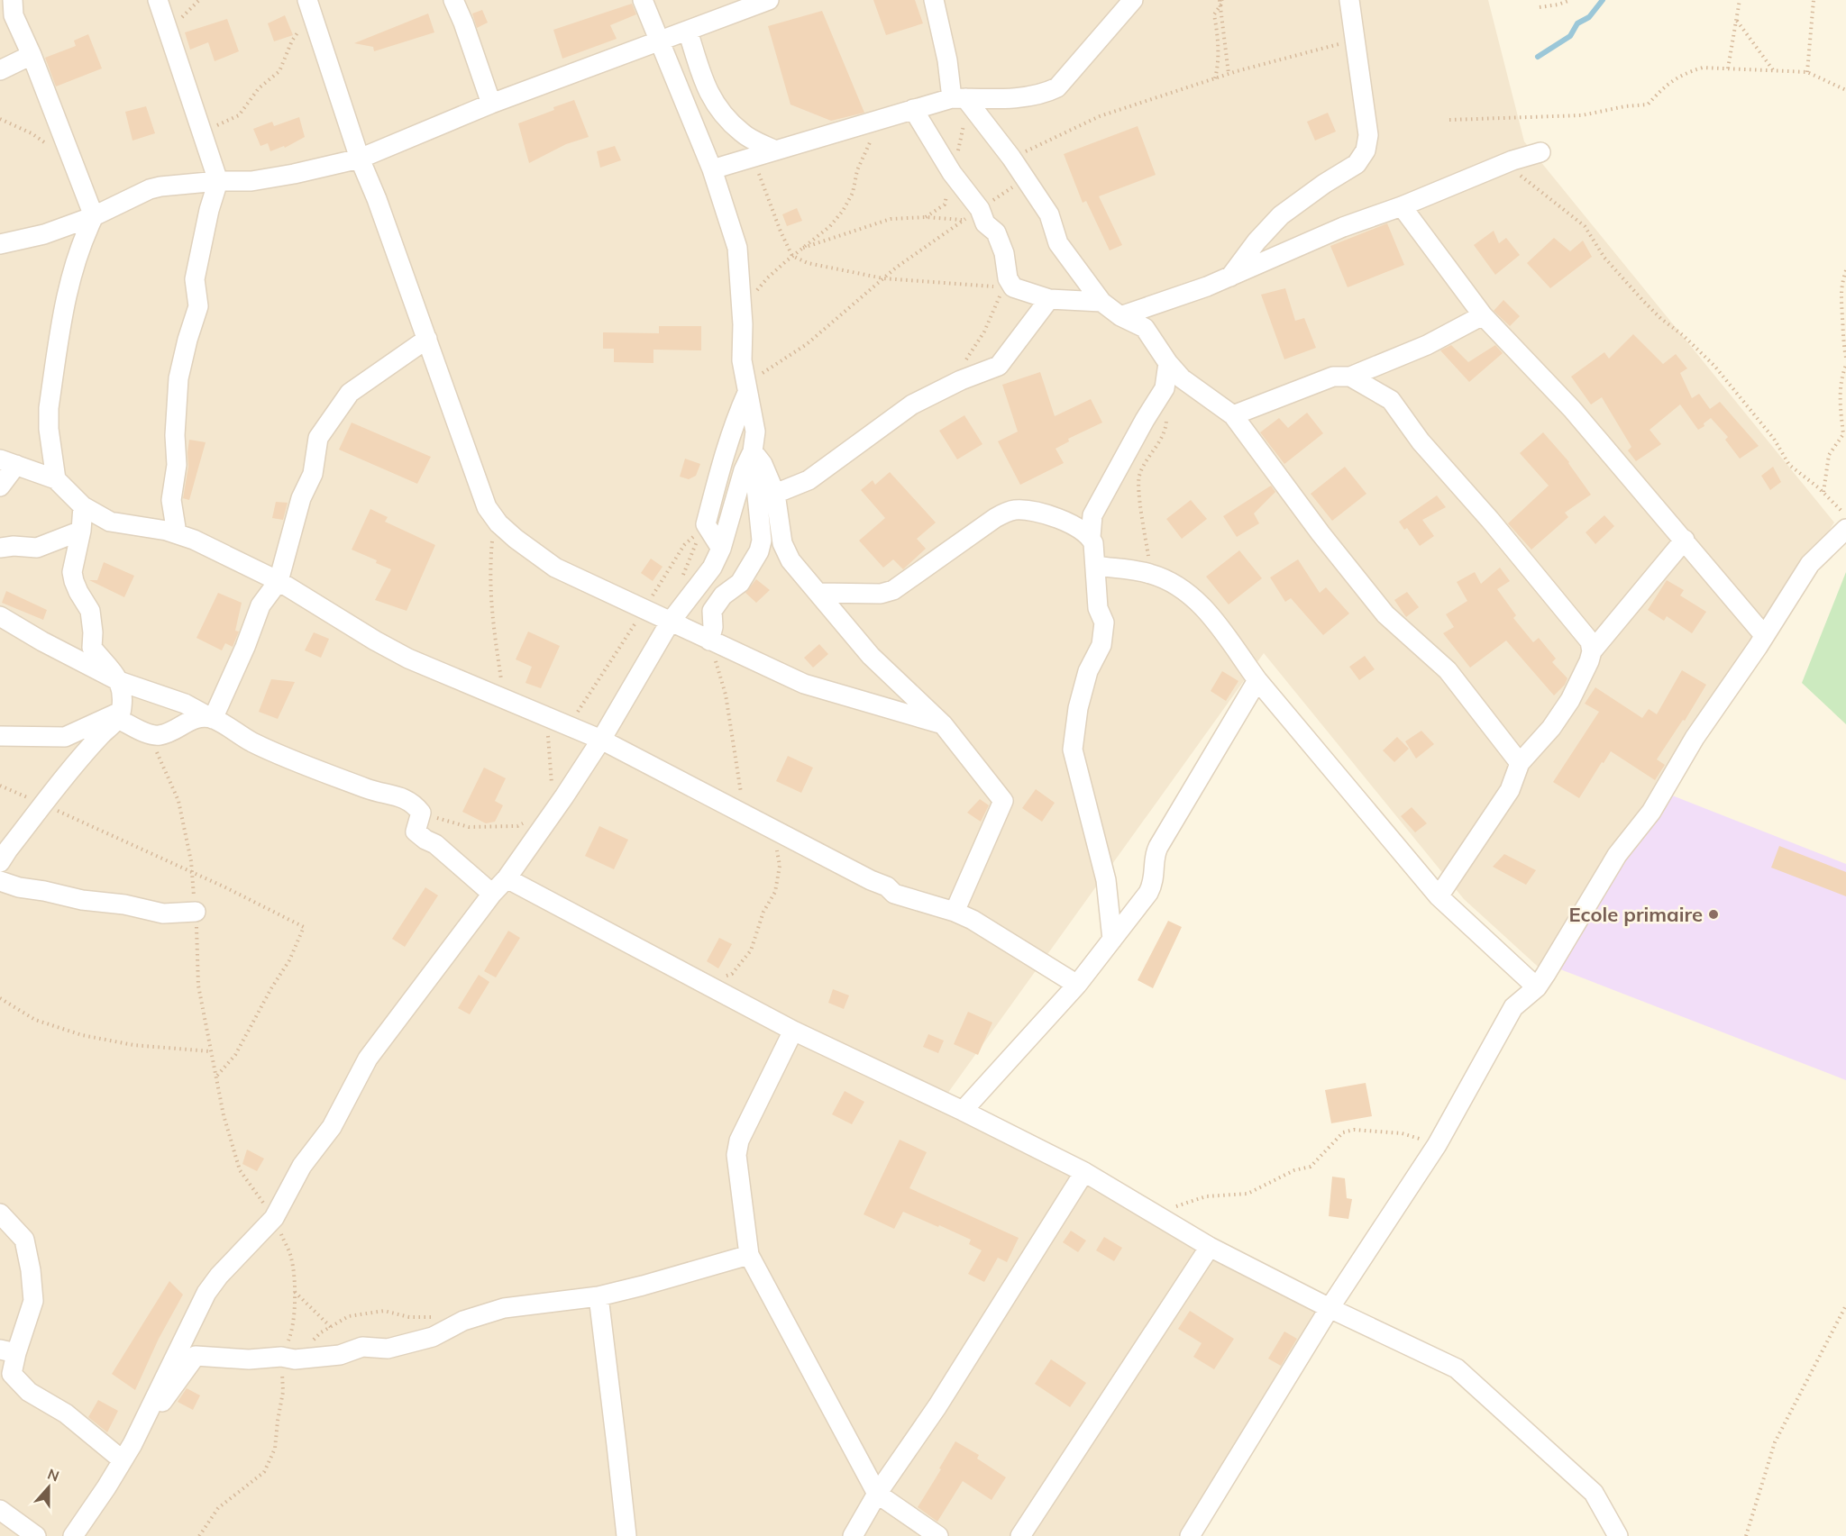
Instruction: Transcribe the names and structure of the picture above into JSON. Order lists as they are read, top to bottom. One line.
{"places":["Ecole primaire"],"north":"top"}
